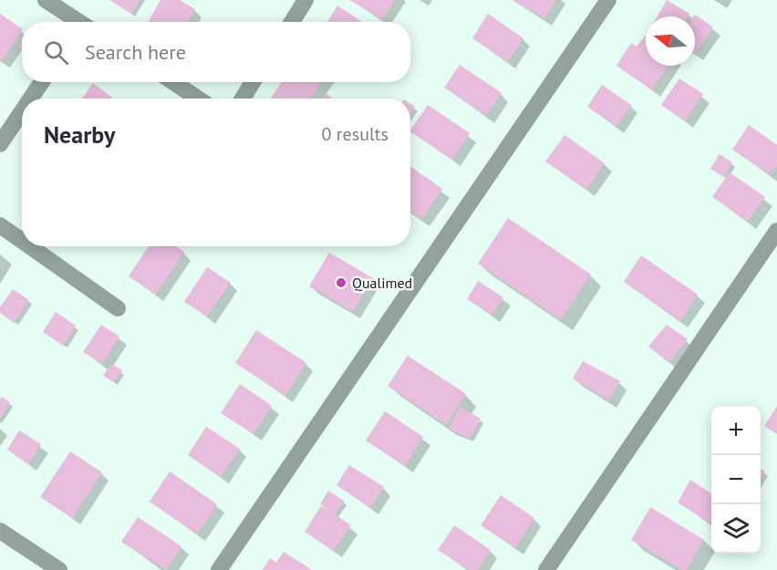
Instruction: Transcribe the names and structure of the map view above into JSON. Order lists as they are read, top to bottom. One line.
{"places":["Qualimed"],"north":"left","page":{"search":"Search here","heading":["Nearby","0 results"],"map_buttons":["+","−"]}}
